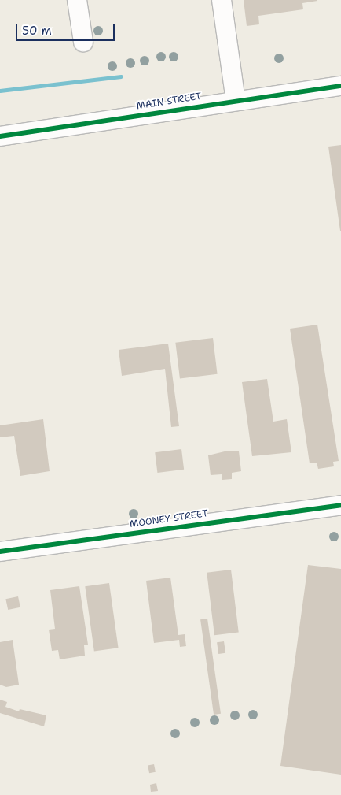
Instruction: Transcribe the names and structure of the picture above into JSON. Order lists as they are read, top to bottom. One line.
{"streets":{"street":["MAIN STREET","MOONEY STREET"]},"scale_bar":"50 m"}
